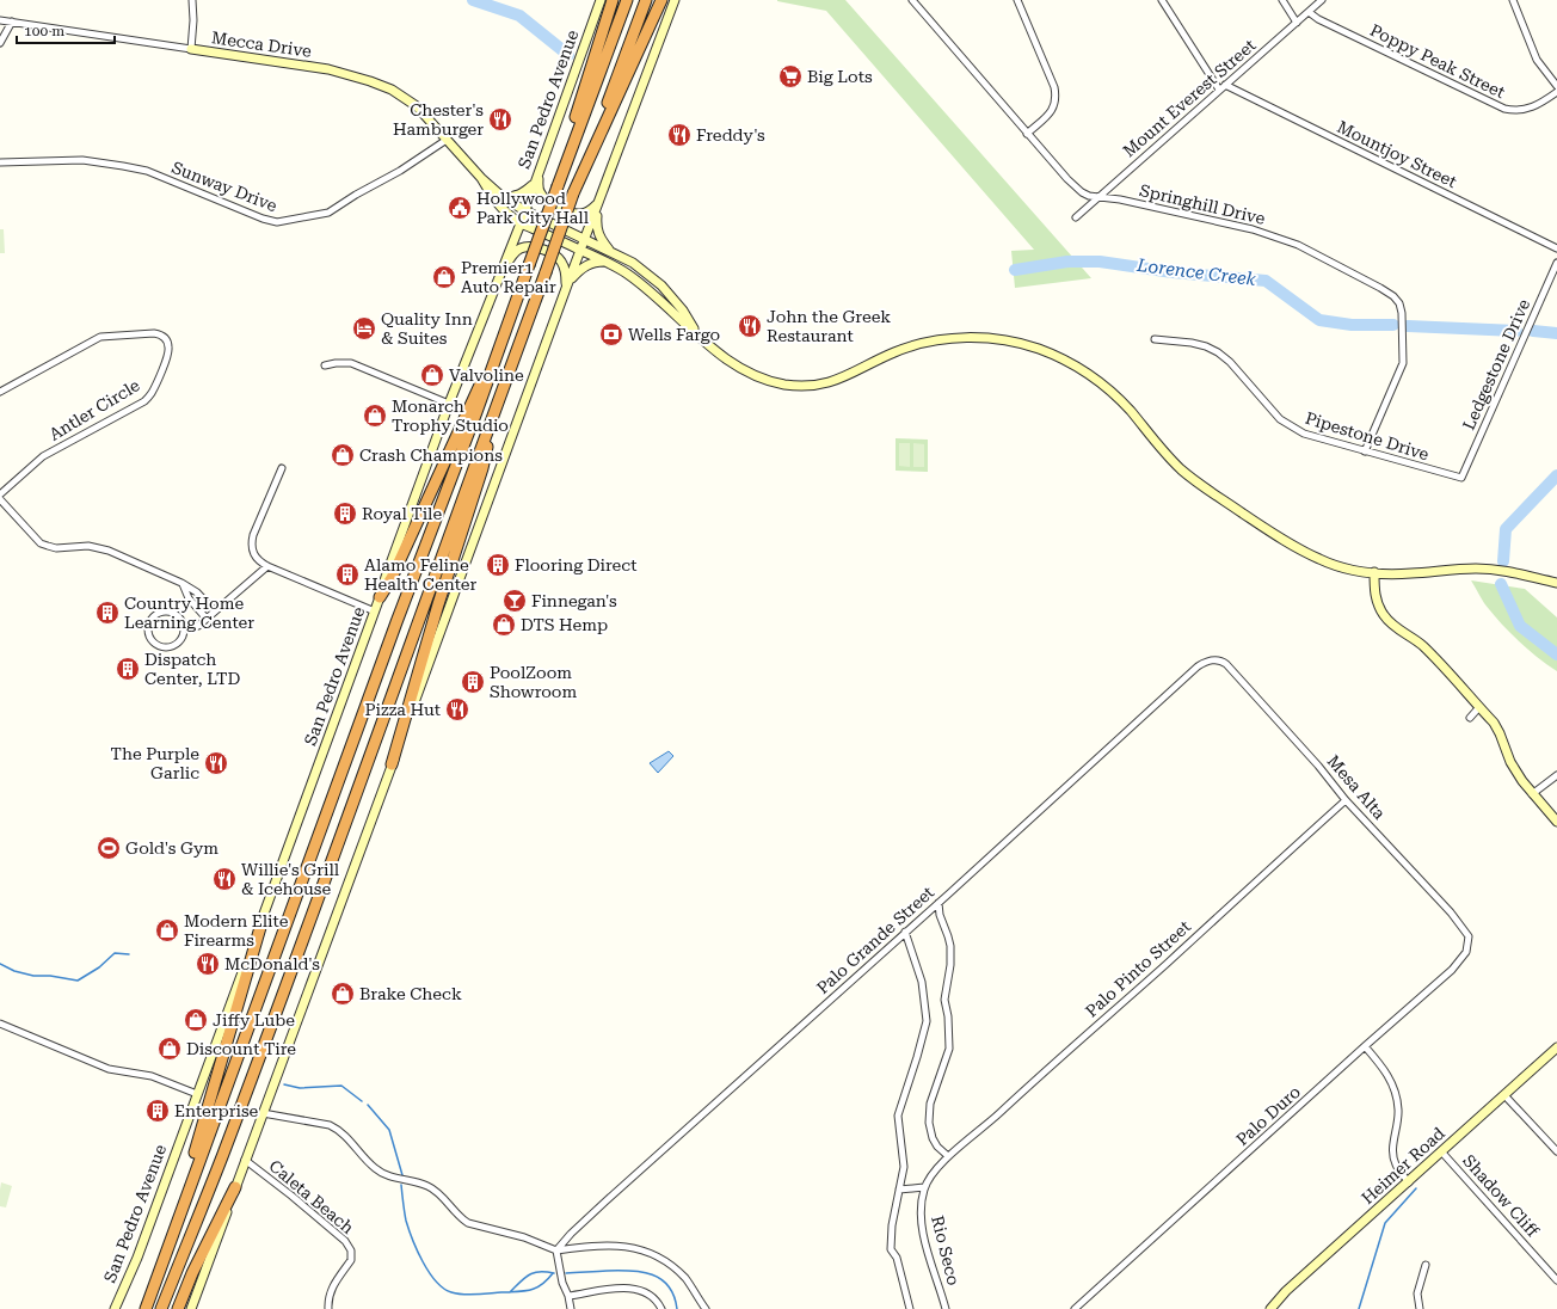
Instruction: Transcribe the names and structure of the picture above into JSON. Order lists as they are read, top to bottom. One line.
{"streets":{"main road":["Mecca Drive","San Pedro Avenue","Heimer Road"],"street":["Poppy Peak Street","Mount Everest Street","Mountjoy Street","Sunway Drive","Springhill Drive","Ledgestone Drive","Antler Circle","Pipestone Drive","Mesa Alta","Palo Grande Street","Palo Pinto Street","Palo Duro","Shadow Cliff","Caleta Beach","Rio Seco"]},"crossings":[["Mecca Drive","San Pedro Avenue"],["Mecca Drive","Sunway Drive"],["Poppy Peak Street","Mount Everest Street"],["Mount Everest Street","Mountjoy Street"],["Mount Everest Street","Springhill Drive"],["Springhill Drive","Pipestone Drive"],["Ledgestone Drive","Pipestone Drive"],["Mesa Alta","Palo Grande Street"],["Mesa Alta","Palo Pinto Street"],["Mesa Alta","Palo Duro"],["Heimer Road","Shadow Cliff"]],"water":["Lorence Creek"],"places":{"supermarket":["Big Lots"],"restaurant":["Chester's Hamburger","Freddy's","John the Greek Restaurant","Pizza Hut","The Purple Garlic","Willie's Grill & Icehouse","McDonald's"],"public building":["Hollywood Park City Hall"],"shop":["Premier1 Auto Repair","Valvoline","Monarch Trophy Studio","Crash Champions","DTS Hemp","Modern Elite Firearms","Brake Check","Jiffy Lube","Discount Tire"],"hotel":["Quality Inn & Suites"],"bank":["Wells Fargo"],"building":["Royal Tile","Flooring Direct","Alamo Feline Health Center","Country Home Learning Center","Dispatch Center, LTD","PoolZoom Showroom","Enterprise"],"bar":["Finnegan's"],"sports":["Gold's Gym"]},"scale_bar":"100 m"}
